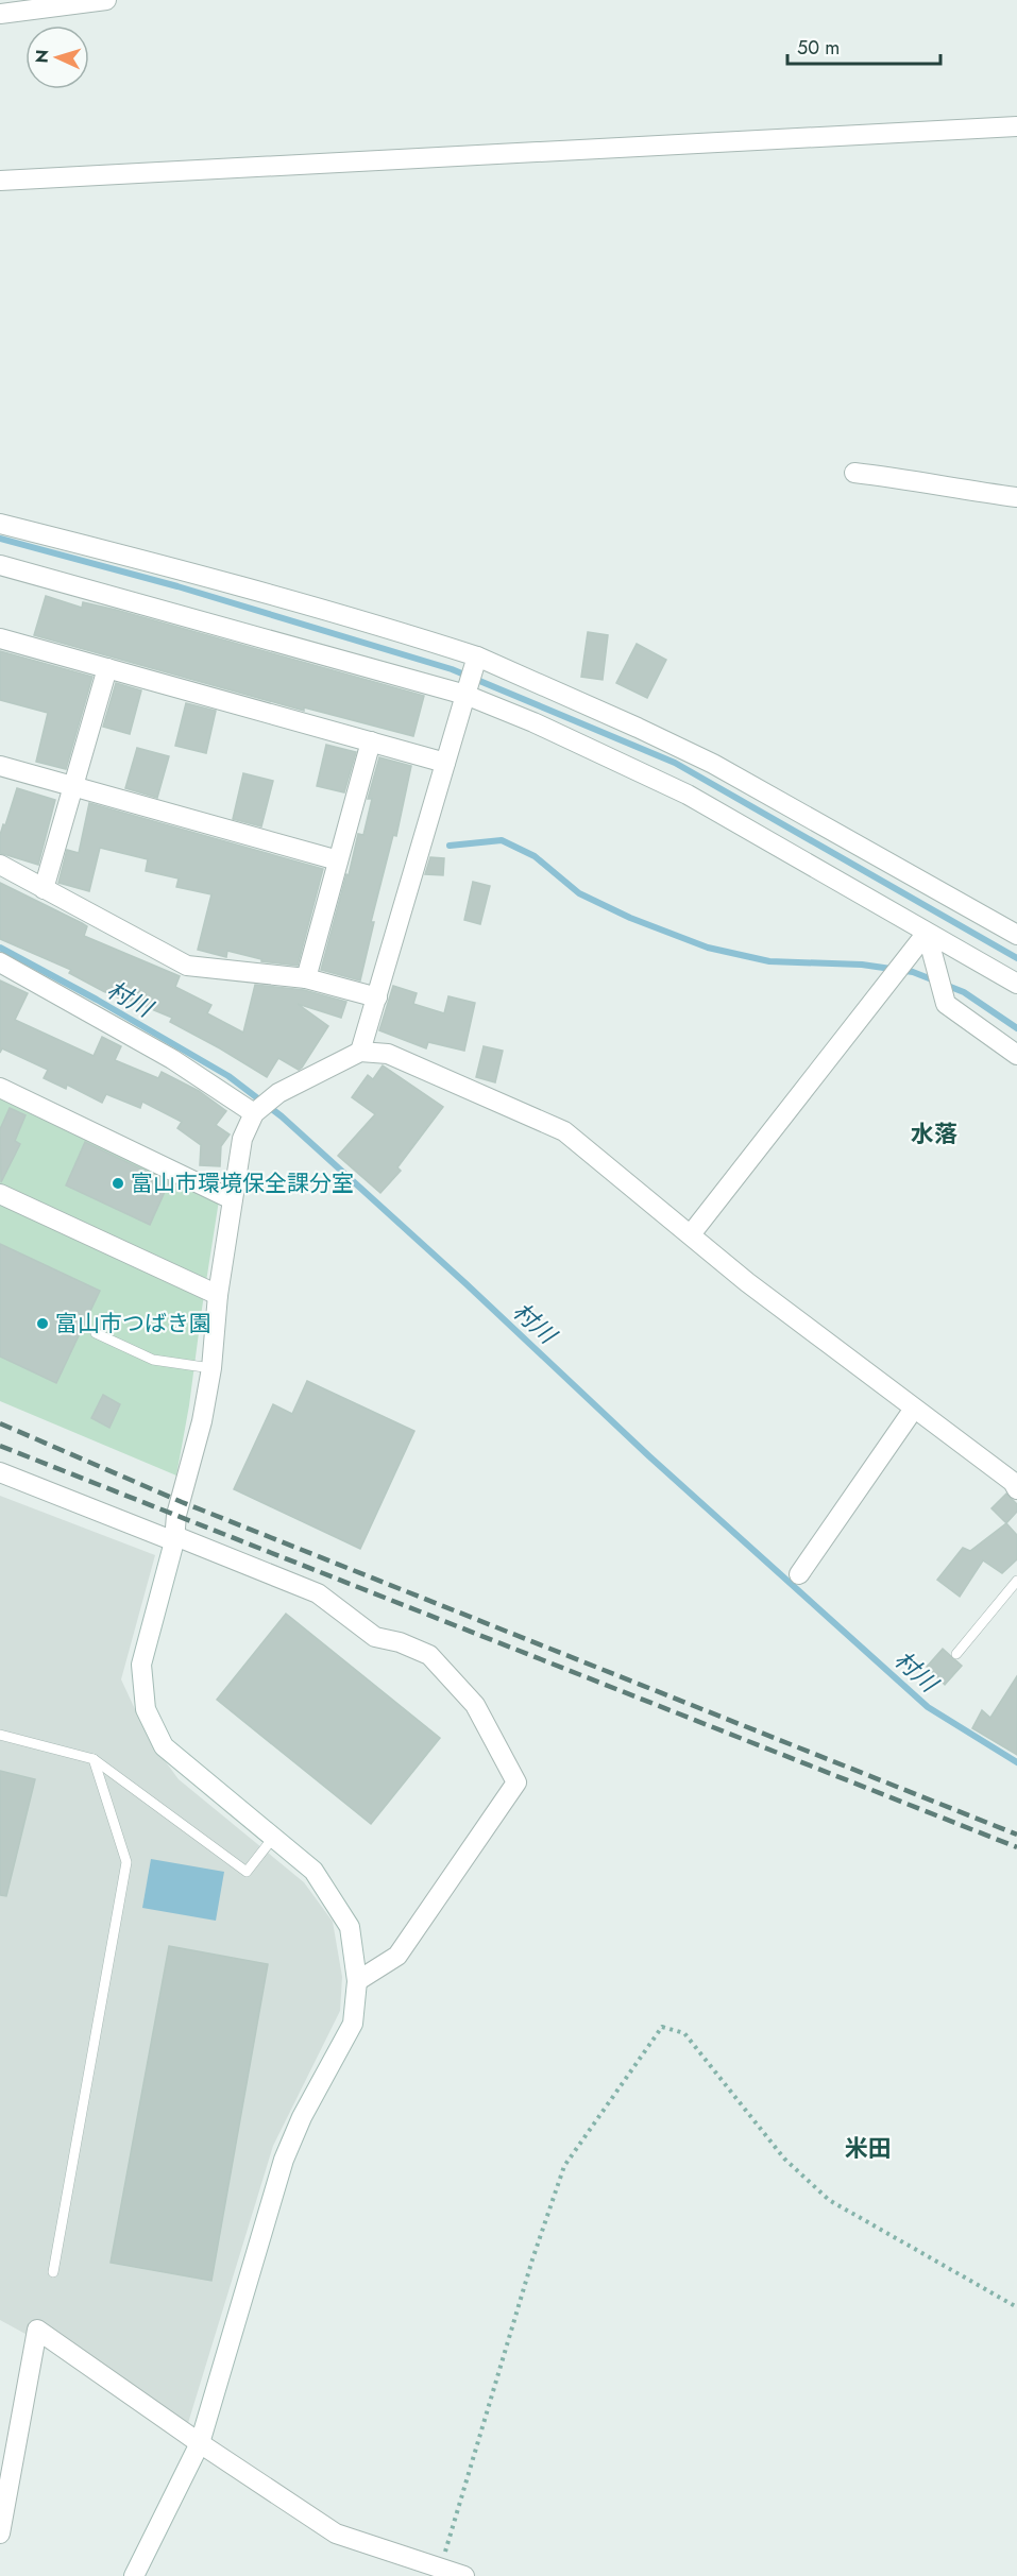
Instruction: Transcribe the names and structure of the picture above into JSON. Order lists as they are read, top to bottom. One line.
{"districts":["水落","米田"],"water":["村川"],"places":["富山市環境保全課分室","富山市つばき園"],"scale_bar":"50 m","north":"left"}
